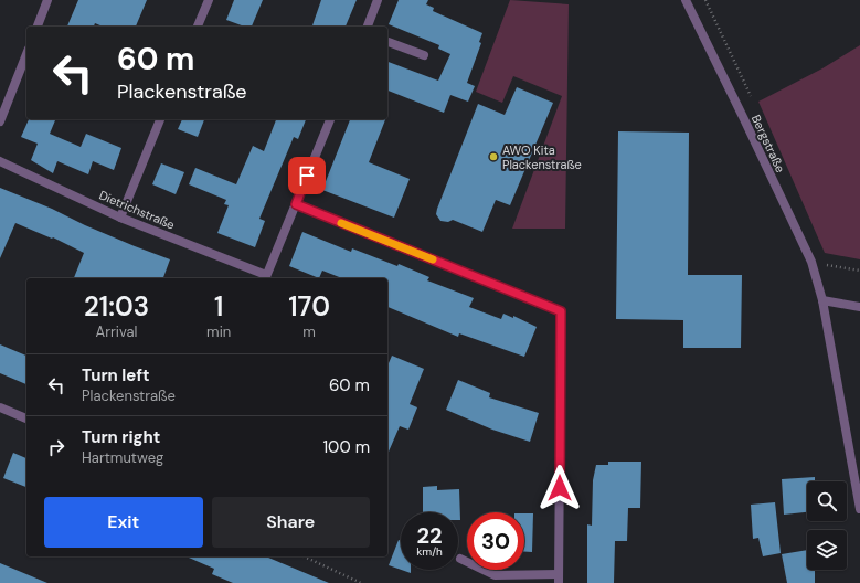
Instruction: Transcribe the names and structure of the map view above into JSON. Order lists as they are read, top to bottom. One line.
{"streets":{"street":["Bergstraße","Dietrichstraße"]},"places":["AWO Kita Plackenstraße"],"page":{"turn":["60 m","Plackenstraße"],"eta":["21:03","Arrival","1","min","170","m"],"list":[{"name":"Turn left","note":"Plackenstraße","value":"60 m"},{"name":"Turn right","note":"Hartmutweg","value":"100 m"}],"buttons":["Exit","Share"],"speed":"22 km/h","limit":"30"}}
